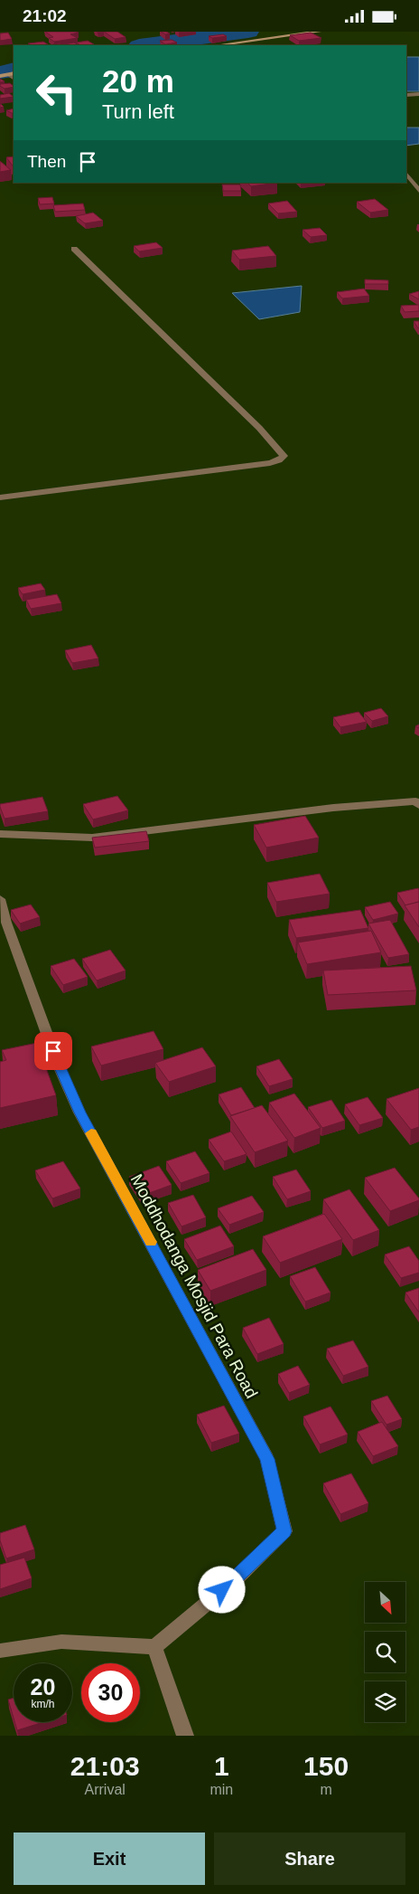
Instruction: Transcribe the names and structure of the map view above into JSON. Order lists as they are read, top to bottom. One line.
{"streets":{"street":["Moddhodanga Mosjid Para Road"]},"north":"bottom right","page":{"status":"21:02","turn":["20 m","Turn left"],"then":"Then","speed":"20 km/h","limit":"30","eta":["21:03","Arrival","1","min","150","m"],"buttons":["Exit","Share"]}}
